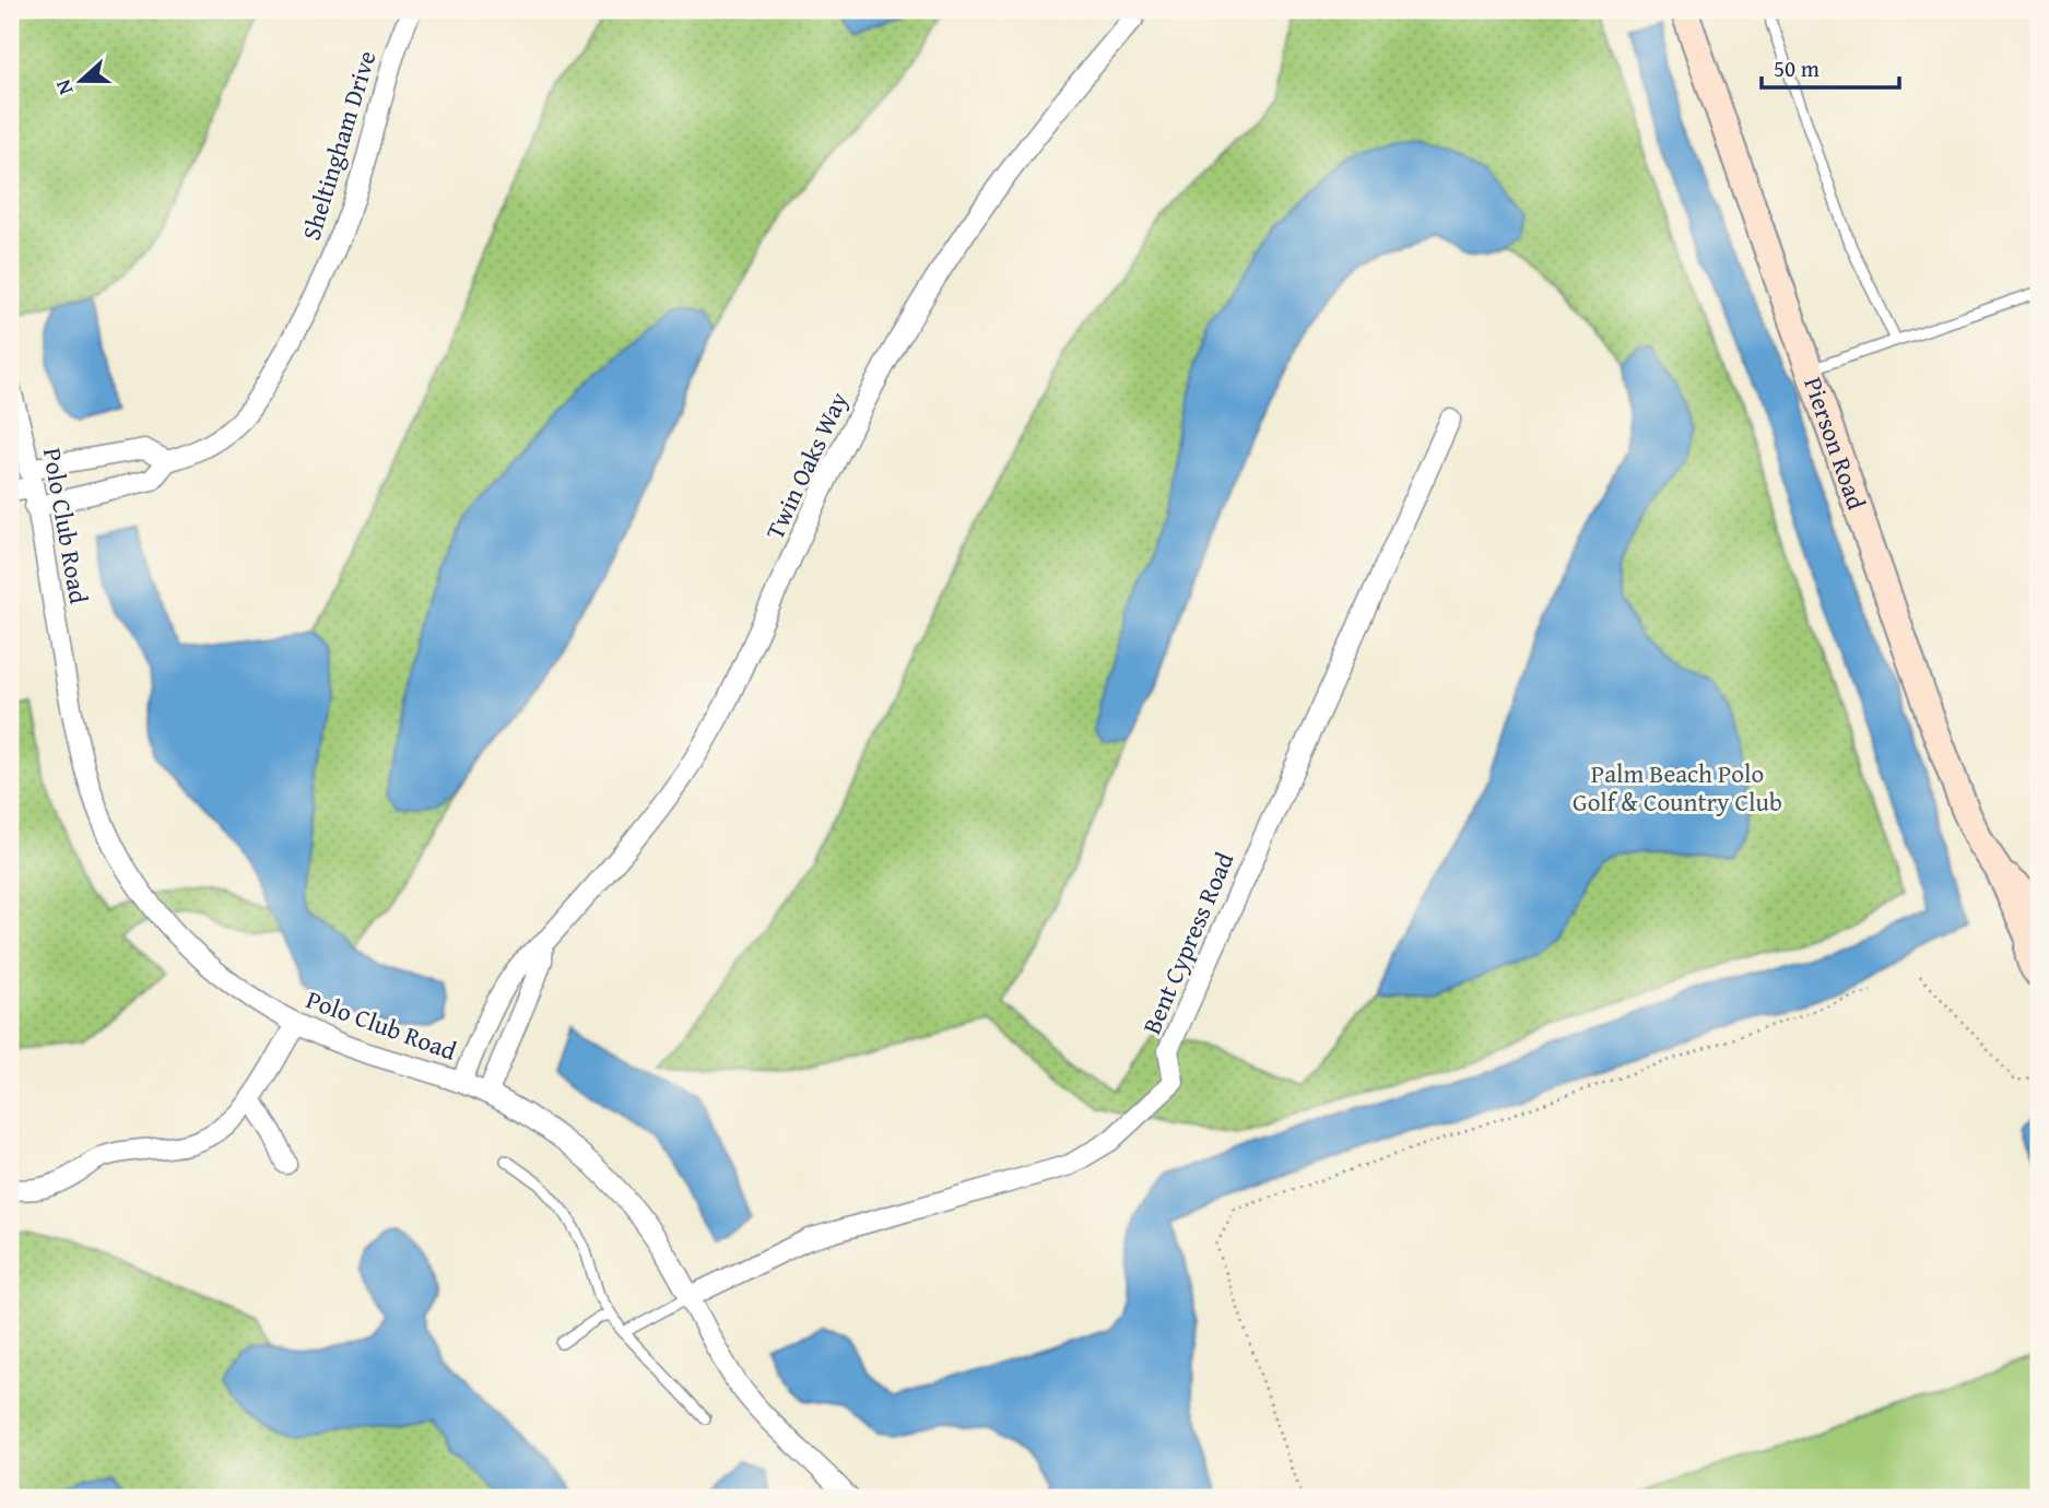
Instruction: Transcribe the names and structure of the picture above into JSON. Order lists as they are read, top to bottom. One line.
{"streets":{"street":["Sheltingham Drive","Pierson Road","Twin Oaks Way","Polo Club Road","Bent Cypress Road"]},"crossings":[["Sheltingham Drive","Polo Club Road"],["Twin Oaks Way","Polo Club Road"],["Polo Club Road","Bent Cypress Road"]],"parks":["Palm Beach Polo Golf & Country Club"],"scale_bar":"50 m","north":"left"}
